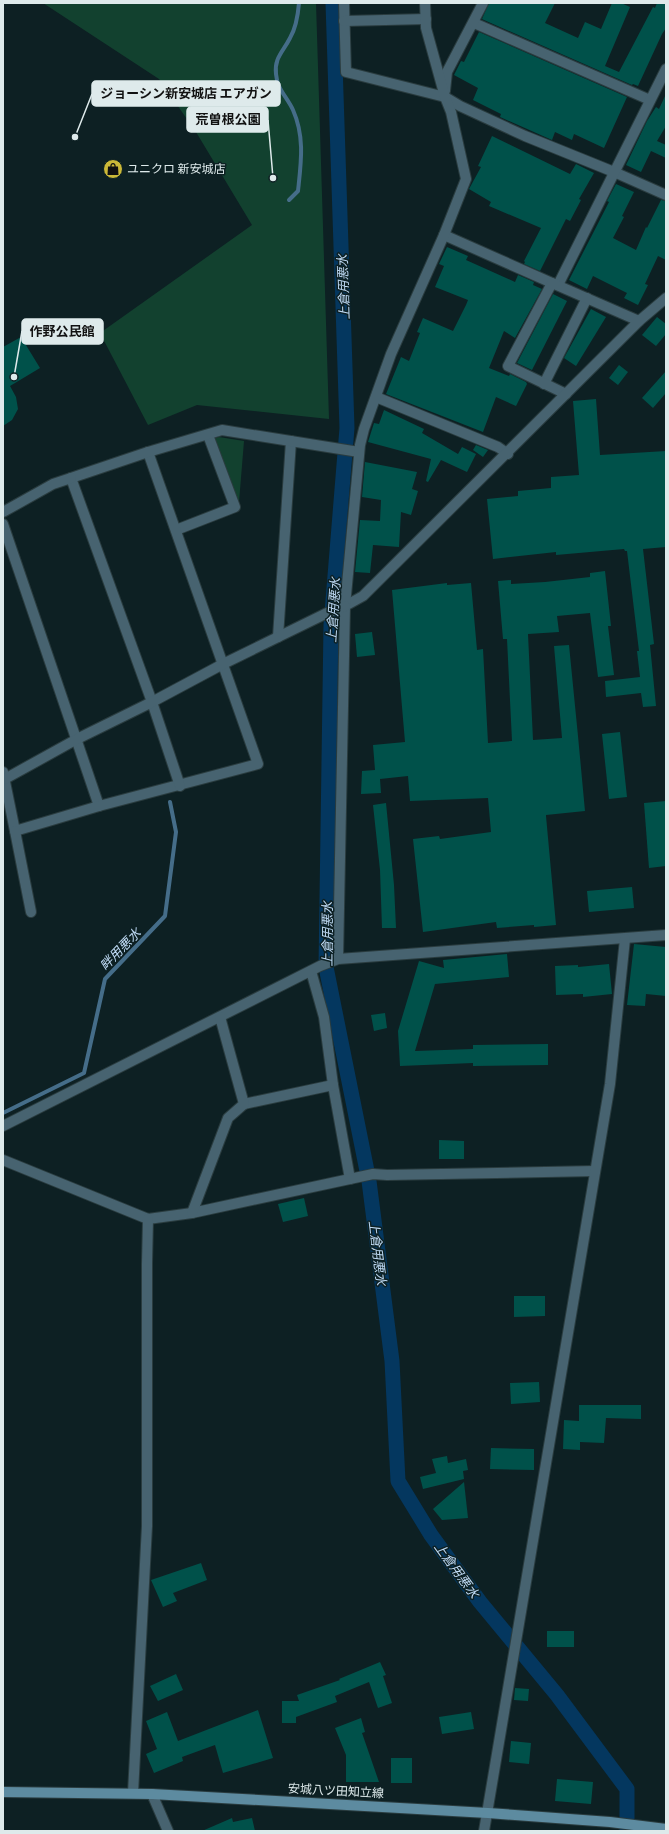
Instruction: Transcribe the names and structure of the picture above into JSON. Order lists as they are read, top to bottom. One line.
{"streets":{"main road":["安城八ツ田知立線"]},"water":["上倉用悪水","畔用悪水"],"places":{"other":["ジョーシン新安城店 エアガン","荒曽根公園","作野公民館"],"shop":["ユニクロ 新安城店"]}}
